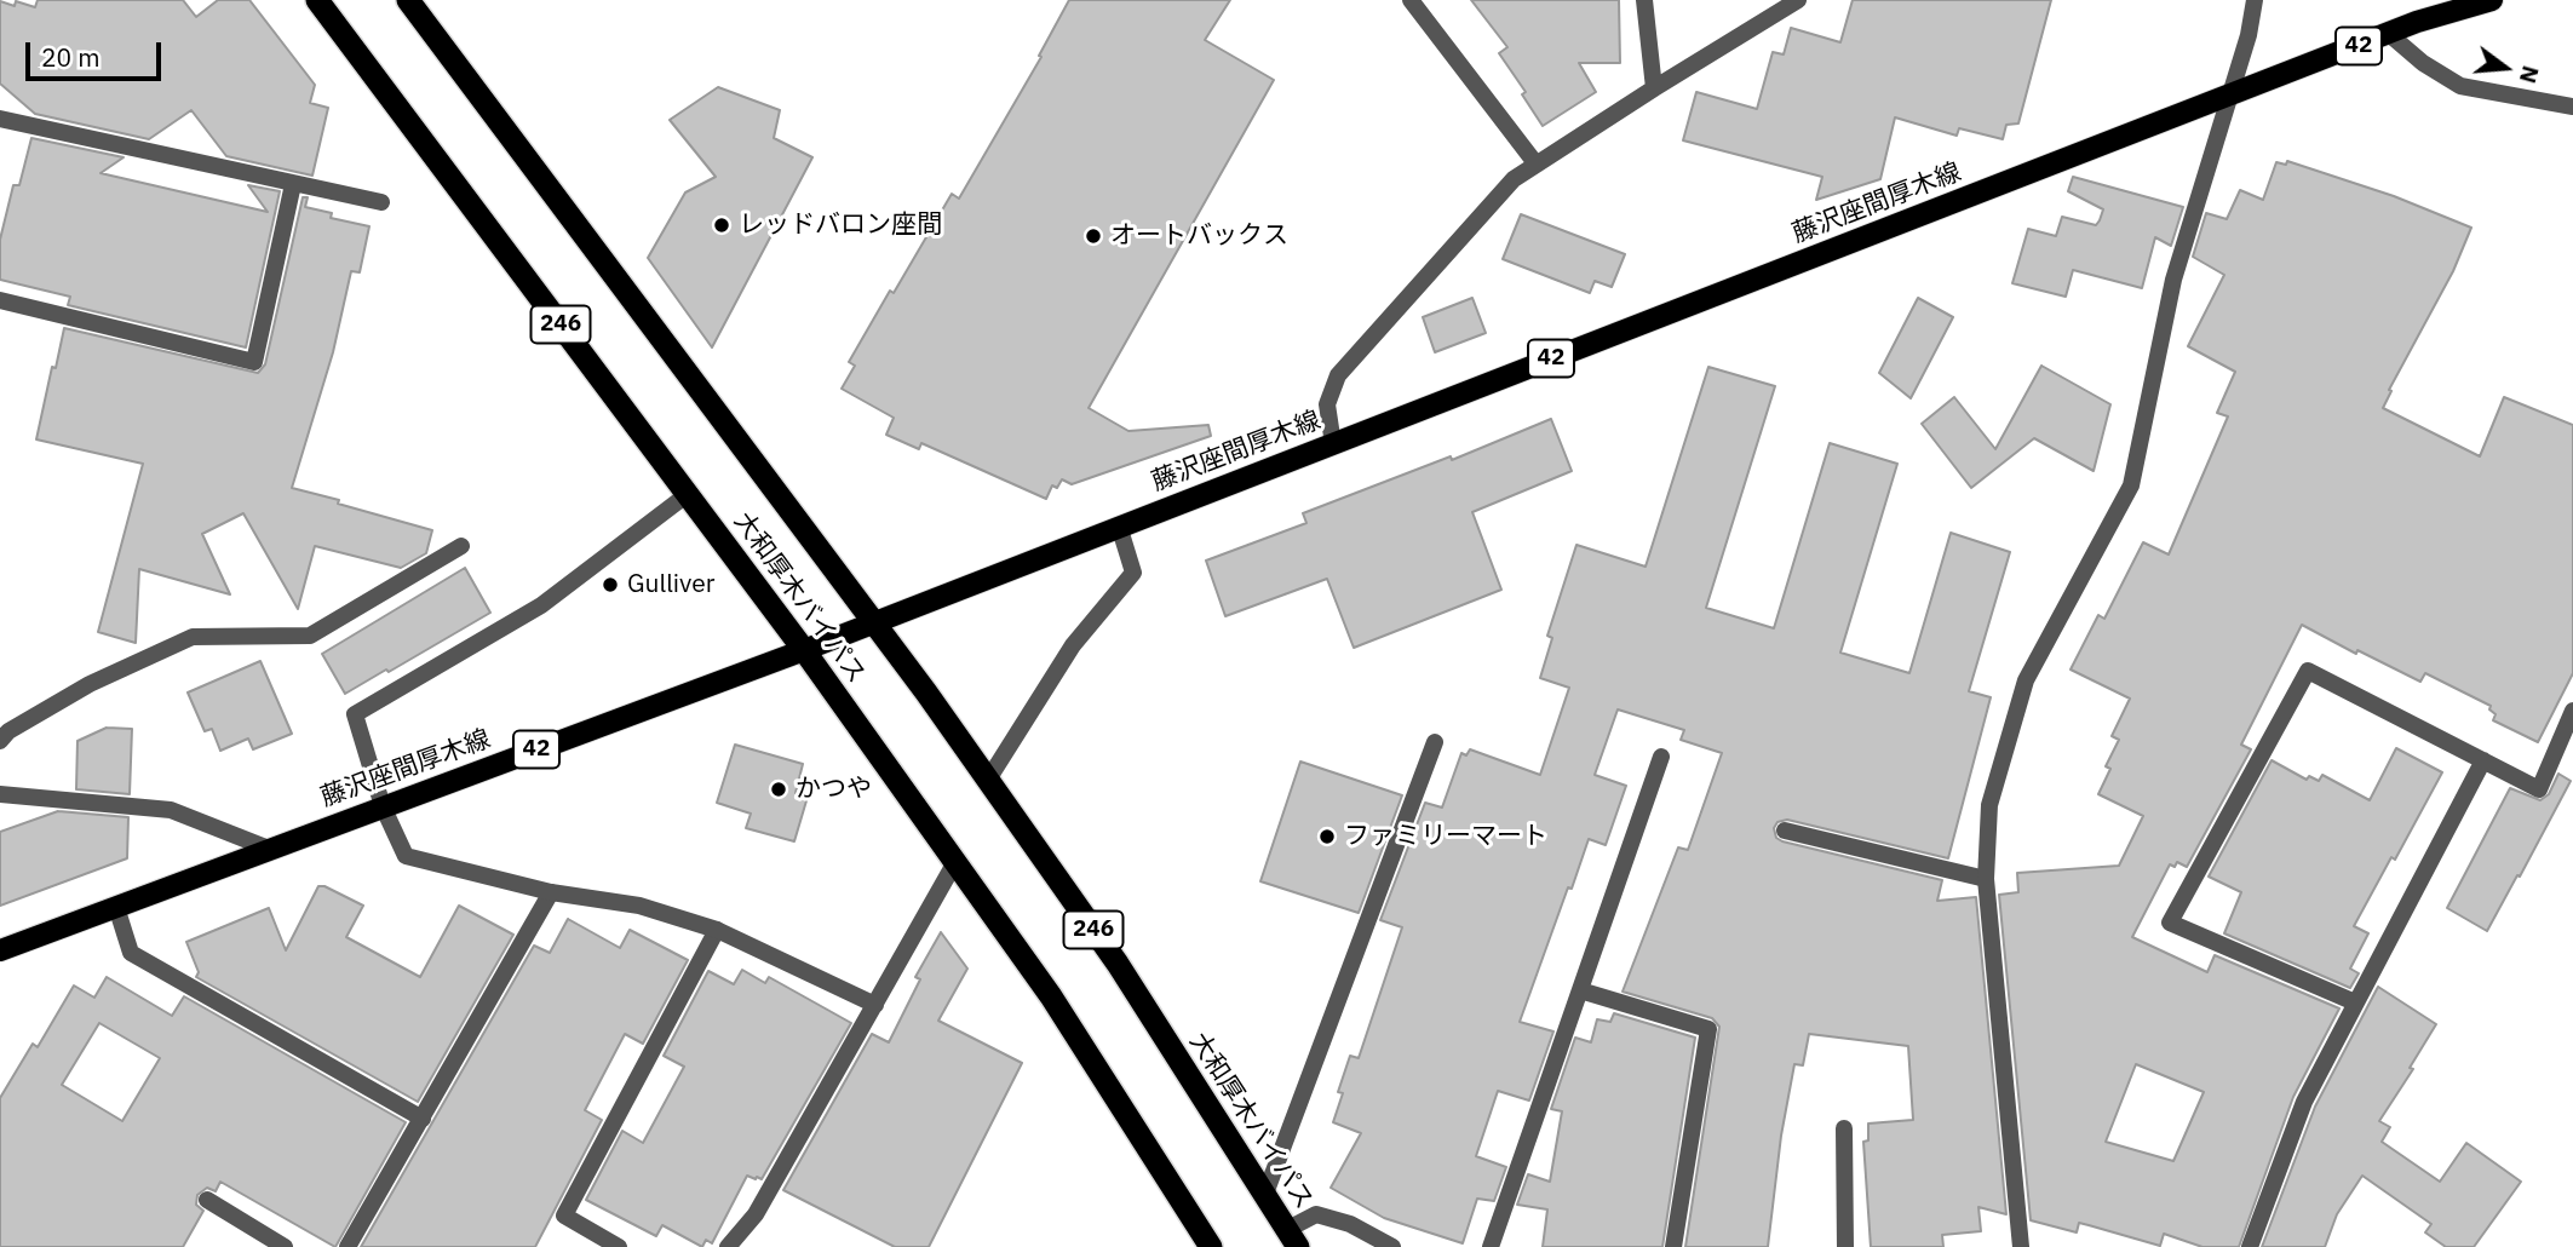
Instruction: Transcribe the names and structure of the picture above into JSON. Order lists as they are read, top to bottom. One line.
{"streets":{"highway":["246","大和厚木バイパス"],"main road":["42","藤沢座間厚木線"]},"crossings":[["藤沢座間厚木線","大和厚木バイパス"]],"places":["レッドバロン座間","オートバックス","Gulliver","かつや","ファミリーマート"],"scale_bar":"20 m","north":"right"}
